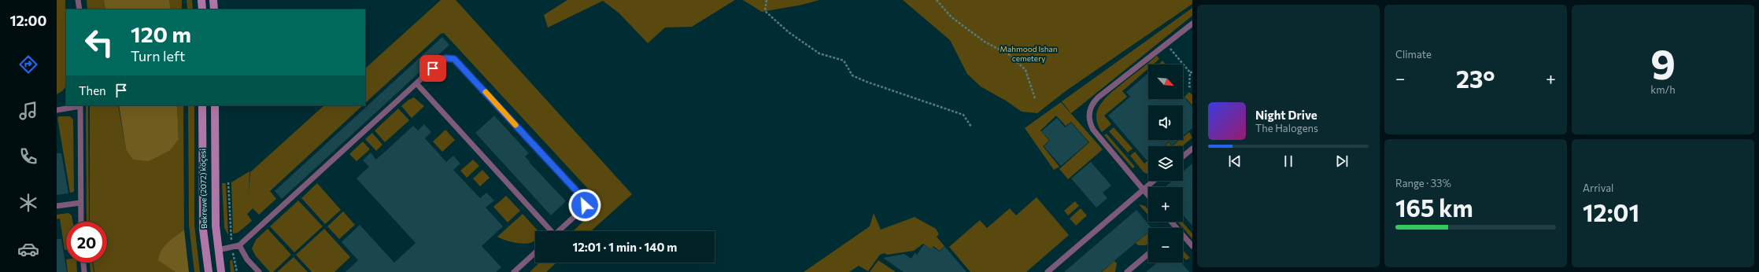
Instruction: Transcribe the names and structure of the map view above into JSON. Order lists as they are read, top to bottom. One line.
{"streets":{"main road":["Bekrewe (2072) köçesi"]},"parks":["Mahmood Ishan cemetery"],"north":"bottom right","page":{"tabs":"12:00","tile":["Climate",["9","km/h"],["Range · 33%","165 km"],["Arrival","12:01"]],"turn":["120 m","Turn left"],"map_buttons":["+","−"],"heat":["−","23°","+"],"then":"Then","song":["Night Drive","The Halogens"],"limit":"20","trip":"12:01 · 1 min · 140 m"}}
